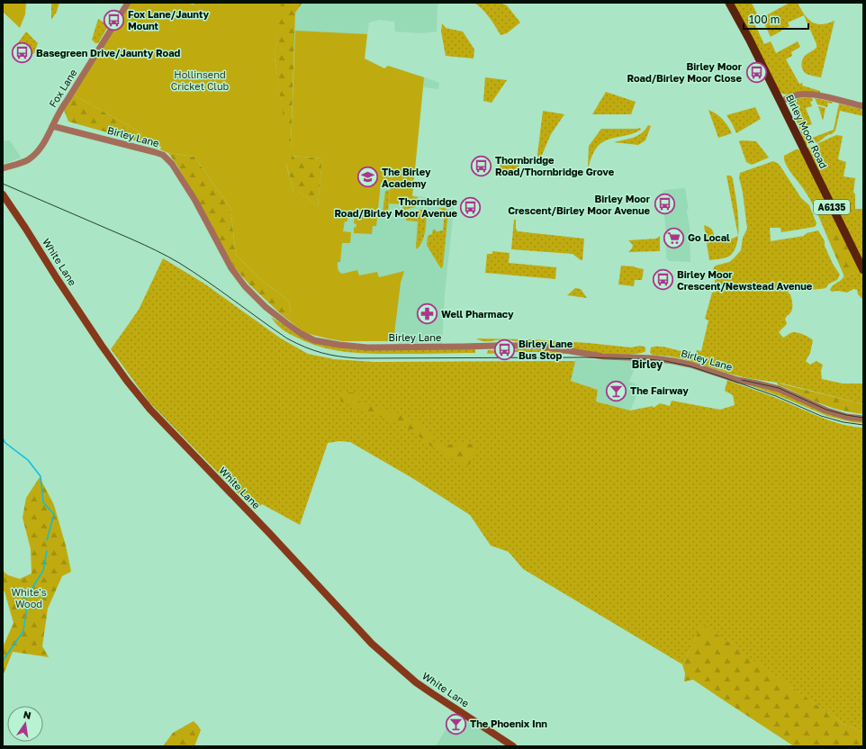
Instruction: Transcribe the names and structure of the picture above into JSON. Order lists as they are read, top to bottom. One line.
{"streets":{"main road":["Birley Moor Road","A6135","White Lane"],"street":["Fox Lane","Birley Lane"]},"crossings":[["Fox Lane","Birley Lane"]],"districts":["Birley"],"parks":["Hollinsend Cricket Club","White's Wood"],"places":{"bus stop":["Fox Lane/Jaunty Mount","Basegreen Drive/Jaunty Road","Birley Moor Road/Birley Moor Close","Thornbridge Road/Thornbridge Grove","Birley Moor Crescent/Birley Moor Avenue","Thornbridge Road/Birley Moor Avenue","Birley Moor Crescent/Newstead Avenue","Birley Lane Bus Stop"],"school or university":["The Birley Academy"],"supermarket":["Go Local"],"pharmacy":["Well Pharmacy"],"bar":["The Fairway","The Phoenix Inn"]},"scale_bar":"100 m","north":"top"}
